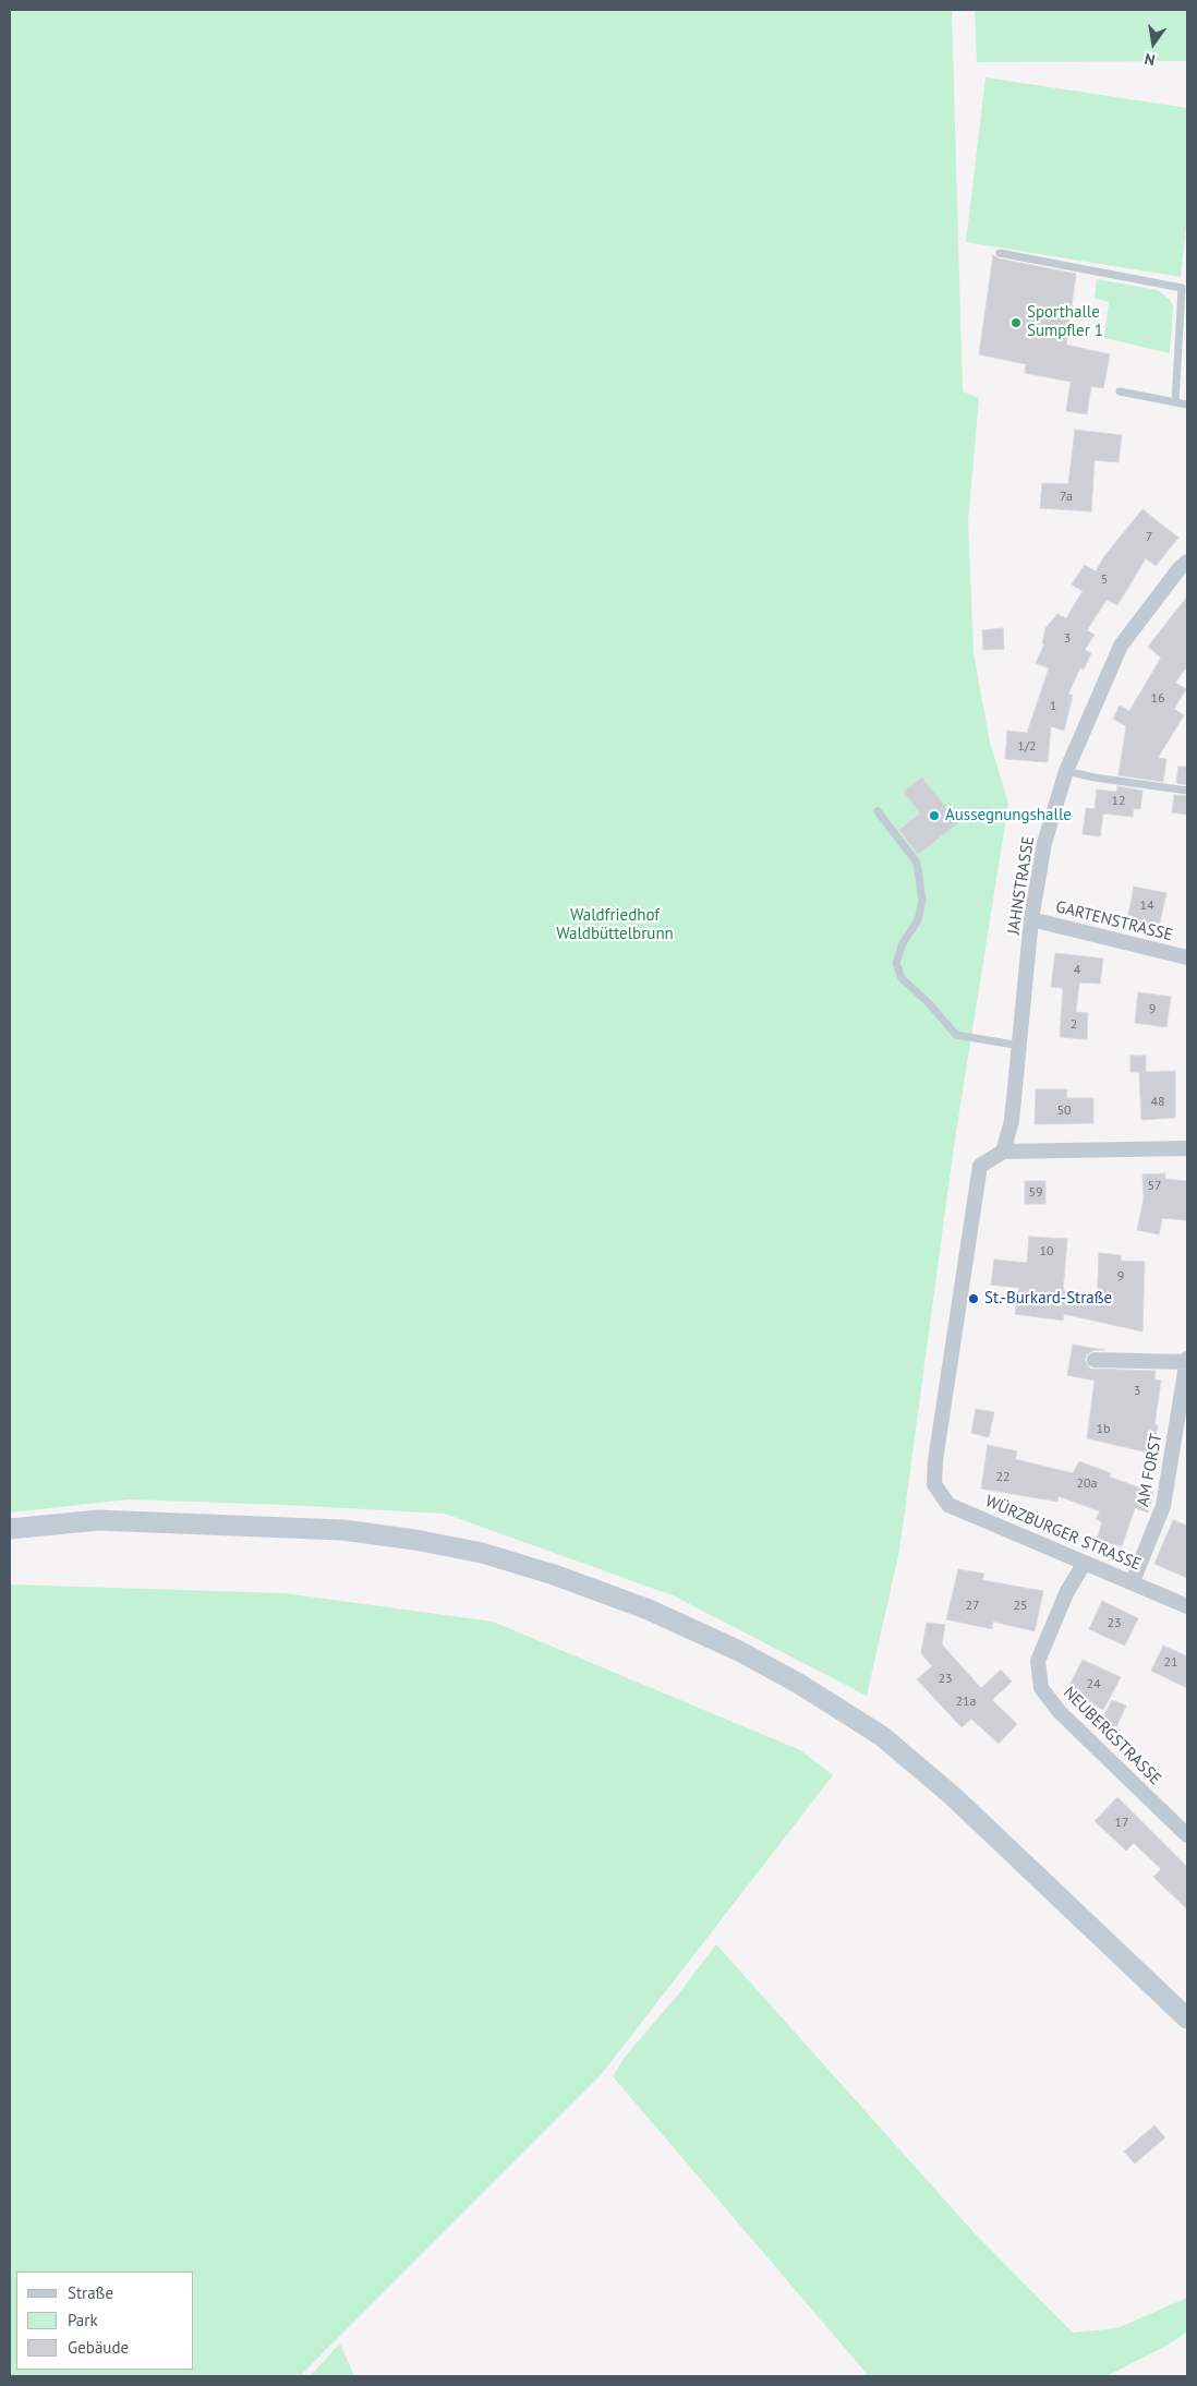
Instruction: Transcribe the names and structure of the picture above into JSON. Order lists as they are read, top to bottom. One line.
{"streets":{"street":["JAHNSTRASSE","GARTENSTRASSE","AM FORST","WÜRZBURGER STRASSE","NEUBERGSTRASSE"]},"crossings":[["JAHNSTRASSE","GARTENSTRASSE"],["JAHNSTRASSE","WÜRZBURGER STRASSE"],["AM FORST","WÜRZBURGER STRASSE"],["WÜRZBURGER STRASSE","NEUBERGSTRASSE"]],"parks":["Waldfriedhof Waldbüttelbrunn"],"places":["Sporthalle Sumpfler 1","Aussegnungshalle","St.-Burkard-Straße"],"house_numbers":["7a","7","5","3","16","1","1/2","12","14","4","9","2","48","50","57","59","10","9","3","1b","22","20a","27","25","23","21","23","24","21a","17"],"legend":["Straße","Park","Gebäude"],"north":"bottom"}
